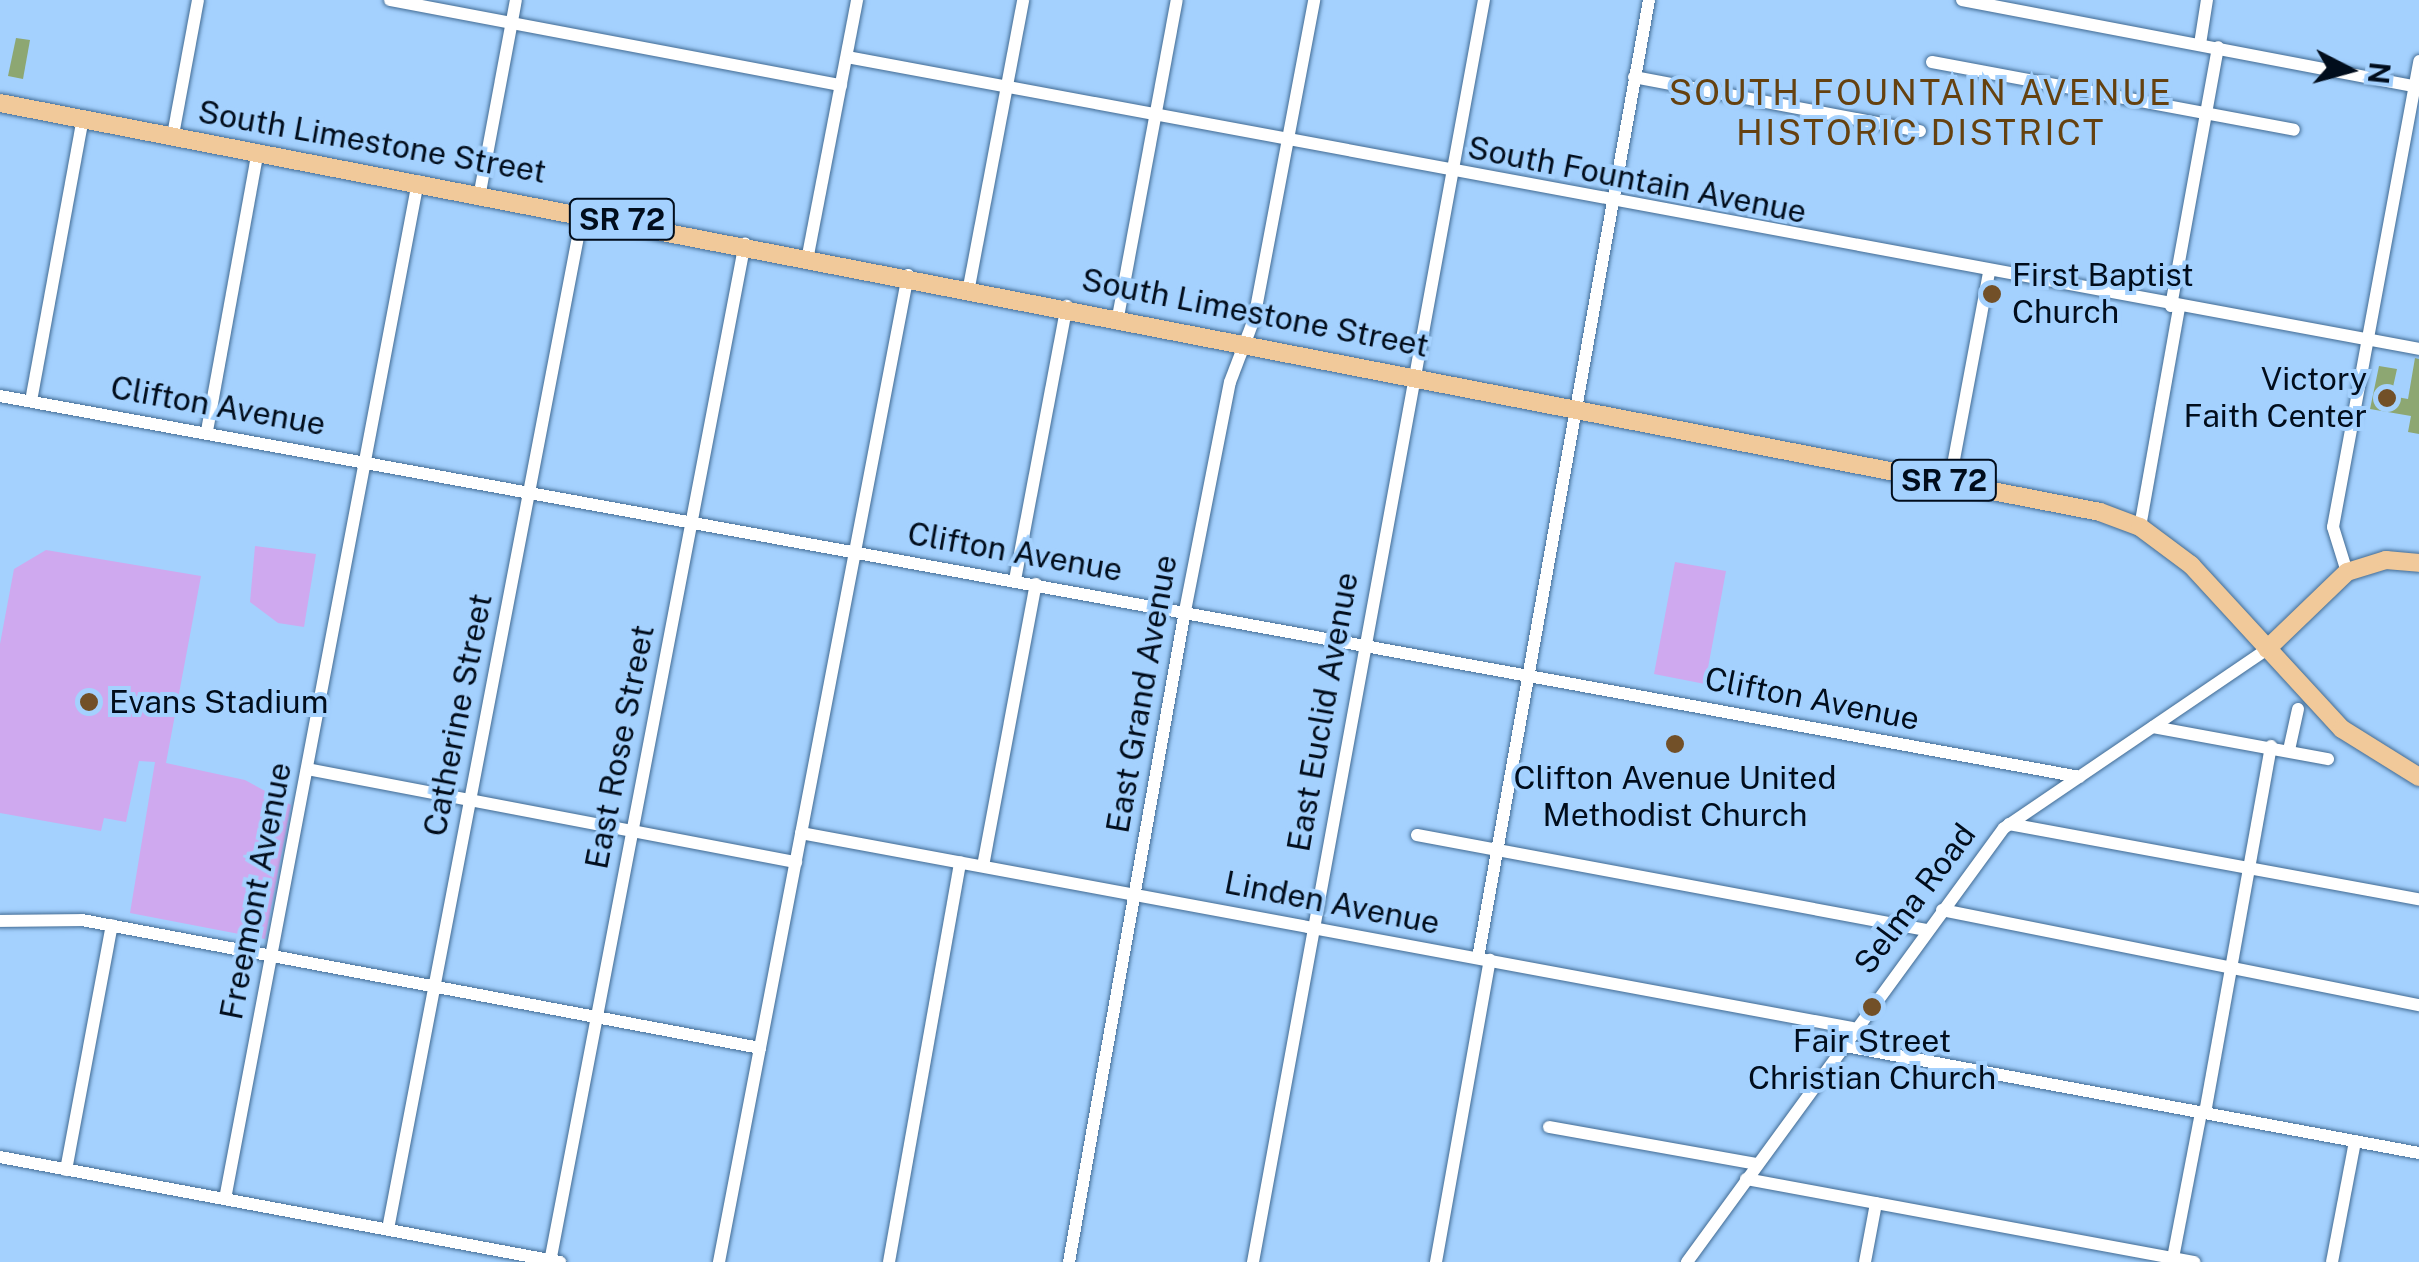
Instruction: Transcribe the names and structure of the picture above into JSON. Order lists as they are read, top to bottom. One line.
{"streets":{"main road":["South Limestone Street","SR 72"],"street":["South Fountain Avenue","Clifton Avenue","East Grand Avenue","East Euclid Avenue","Catherine Street","East Rose Street","Freemont Avenue","Selma Road","Linden Avenue"]},"crossings":[["South Limestone Street","SR 72"],["South Limestone Street","East Grand Avenue"],["South Limestone Street","East Euclid Avenue"],["South Limestone Street","Catherine Street"],["South Limestone Street","East Rose Street"],["South Limestone Street","Freemont Avenue"],["South Limestone Street","Selma Road"],["South Fountain Avenue","East Grand Avenue"],["South Fountain Avenue","East Euclid Avenue"],["SR 72","Selma Road"],["Clifton Avenue","East Grand Avenue"],["Clifton Avenue","East Euclid Avenue"],["Clifton Avenue","Catherine Street"],["Clifton Avenue","East Rose Street"],["Clifton Avenue","Freemont Avenue"],["Clifton Avenue","Selma Road"],["East Grand Avenue","Linden Avenue"],["East Euclid Avenue","Linden Avenue"],["Selma Road","Linden Avenue"]],"districts":["SOUTH FOUNTAIN AVENUE HISTORIC DISTRICT"],"places":["First Baptist Church","Victory Faith Center","Evans Stadium","Clifton Avenue United Methodist Church","Fair Street Christian Church"],"north":"right"}
